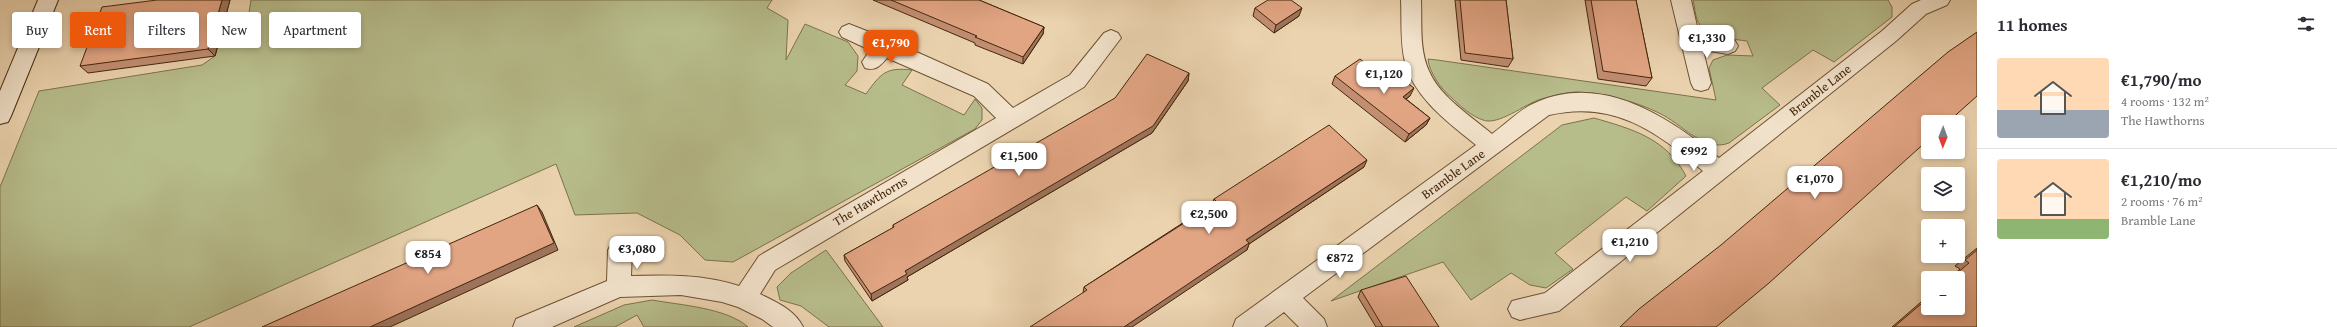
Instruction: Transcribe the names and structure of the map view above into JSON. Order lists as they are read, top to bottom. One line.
{"streets":{"street":["Bramble Lane","The Hawthorns"]},"north":"bottom","page":{"heading":"11 homes","chip":["Buy","Rent","Filters","New","Apartment"],"price":["€1,330","€1,790","€1,120","€992","€1,500","€1,070","€2,500","€1,210","€3,080","€854","€872"],"list":[{"name":"€1,790/mo","note":"4 rooms · 132 m² · The Hawthorns"},{"name":"€1,210/mo","note":"2 rooms · 76 m² · Bramble Lane"}],"map_buttons":["+","−"]}}
